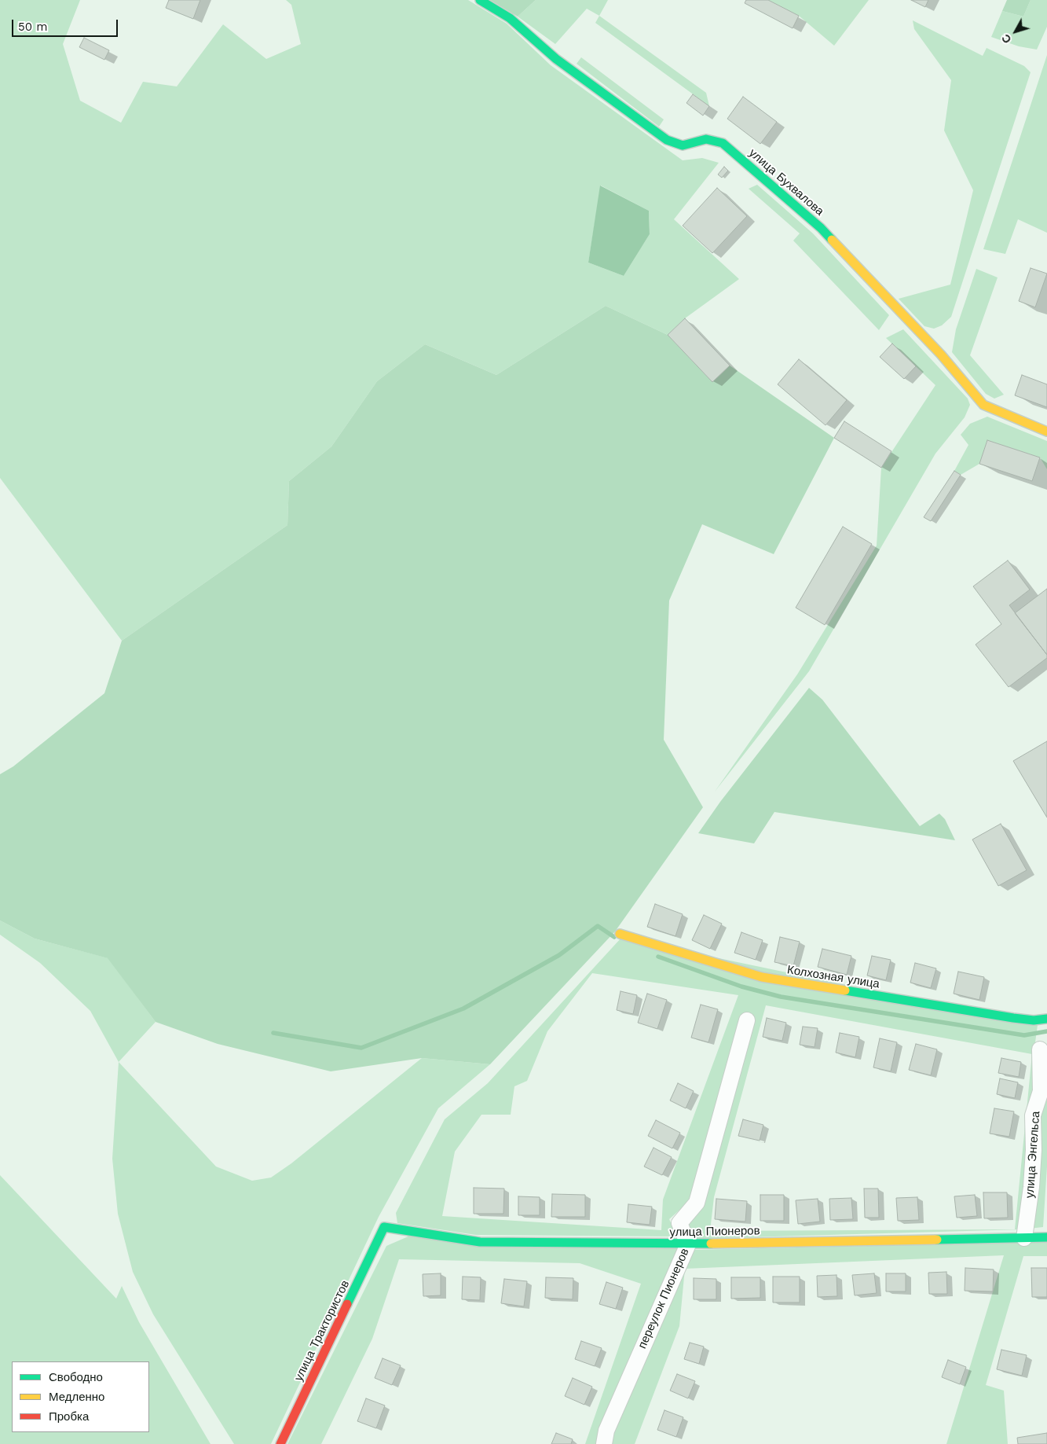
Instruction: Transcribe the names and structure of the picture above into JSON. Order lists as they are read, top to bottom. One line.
{"streets":{"street":["улица Бухвалова","Колхозная улица","улица Энгельса","улица Пионеров","переулок Пионеров","улица Трактористов"]},"crossings":[["улица Энгельса","улица Пионеров"],["улица Пионеров","переулок Пионеров"],["улица Пионеров","улица Трактористов"]],"legend":["Свободно","Медленно","Пробка"],"scale_bar":"50 m","north":"bottom left"}
